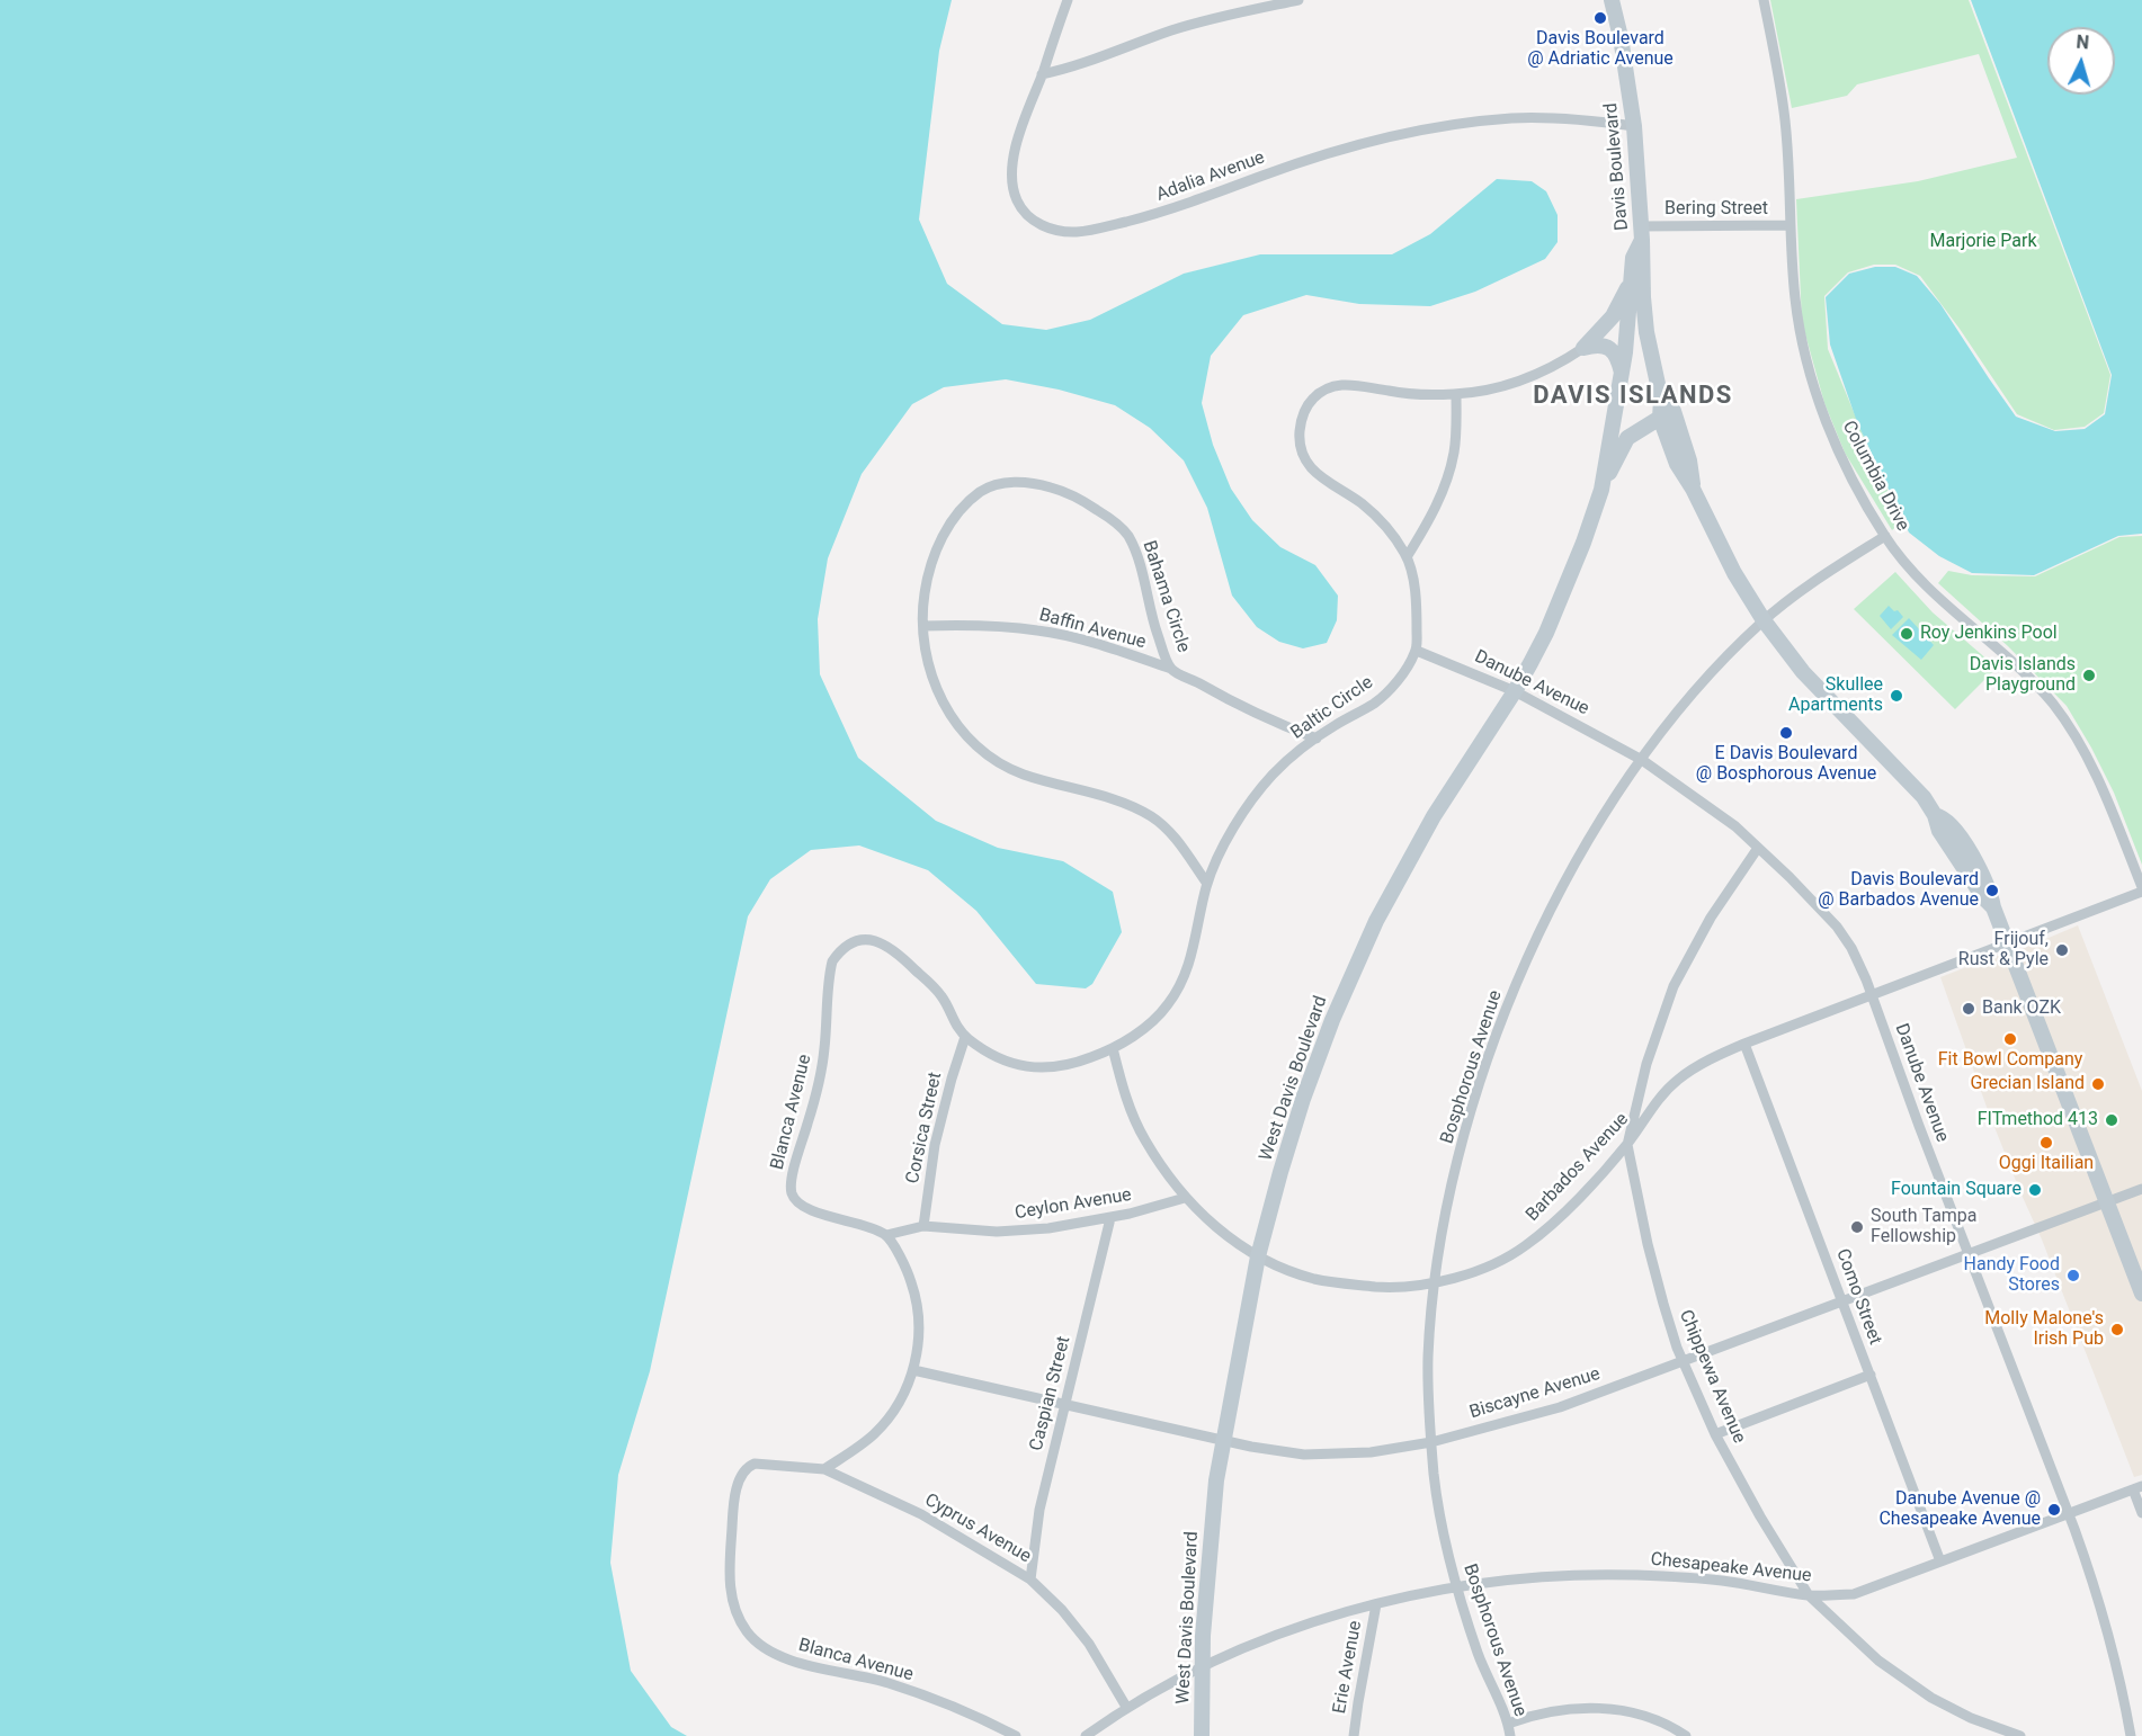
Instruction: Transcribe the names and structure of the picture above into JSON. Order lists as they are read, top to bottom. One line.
{"streets":{"street":["Davis Boulevard","Adalia Avenue","Bering Street","Columbia Drive","Bahama Circle","Baffin Avenue","Danube Avenue","Baltic Circle","Bosphorous Avenue","West Davis Boulevard","Blanca Avenue","Corsica Street","Barbados Avenue","Ceylon Avenue","Como Street","Chippewa Avenue","Caspian Street","Biscayne Avenue","Cyprus Avenue","Chesapeake Avenue","Erie Avenue"]},"crossings":[["Davis Boulevard","Adalia Avenue"],["Davis Boulevard","Bering Street"],["Davis Boulevard","West Davis Boulevard"],["Bering Street","Columbia Drive"],["Bering Street","West Davis Boulevard"],["Columbia Drive","Bosphorous Avenue"],["Bahama Circle","Baffin Avenue"],["Bahama Circle","Baltic Circle"],["Danube Avenue","Baltic Circle"],["Danube Avenue","Bosphorous Avenue"],["Danube Avenue","West Davis Boulevard"],["Danube Avenue","Barbados Avenue"],["Danube Avenue","Chippewa Avenue"],["Danube Avenue","Biscayne Avenue"],["Danube Avenue","Chesapeake Avenue"],["Baltic Circle","Blanca Avenue"],["Baltic Circle","Corsica Street"],["Baltic Circle","Barbados Avenue"],["Bosphorous Avenue","Barbados Avenue"],["Bosphorous Avenue","Biscayne Avenue"],["Bosphorous Avenue","Chesapeake Avenue"],["West Davis Boulevard","Barbados Avenue"],["West Davis Boulevard","Biscayne Avenue"],["West Davis Boulevard","Chesapeake Avenue"],["Blanca Avenue","Corsica Street"],["Blanca Avenue","Ceylon Avenue"],["Blanca Avenue","Cyprus Avenue"],["Corsica Street","Ceylon Avenue"],["Barbados Avenue","Ceylon Avenue"],["Barbados Avenue","Como Street"],["Barbados Avenue","Chippewa Avenue"],["Ceylon Avenue","Caspian Street"],["Como Street","Biscayne Avenue"],["Como Street","Chesapeake Avenue"],["Chippewa Avenue","Biscayne Avenue"],["Chippewa Avenue","Chesapeake Avenue"],["Caspian Street","Biscayne Avenue"],["Caspian Street","Cyprus Avenue"],["Cyprus Avenue","Chesapeake Avenue"],["Chesapeake Avenue","Erie Avenue"]],"districts":["DAVIS ISLANDS"],"parks":["Marjorie Park"],"places":["Davis Boulevard @ Adriatic Avenue","Roy Jenkins Pool","Davis Islands Playground","Skullee Apartments","E Davis Boulevard @ Bosphorous Avenue","Davis Boulevard @ Barbados Avenue","Frijouf, Rust & Pyle","Bank OZK","Fit Bowl Company","Grecian Island","FITmethod 413","Oggi Itailian","Fountain Square","South Tampa Fellowship","Handy Food Stores","Molly Malone's Irish Pub","Danube Avenue @ Chesapeake Avenue"],"north":"top"}
